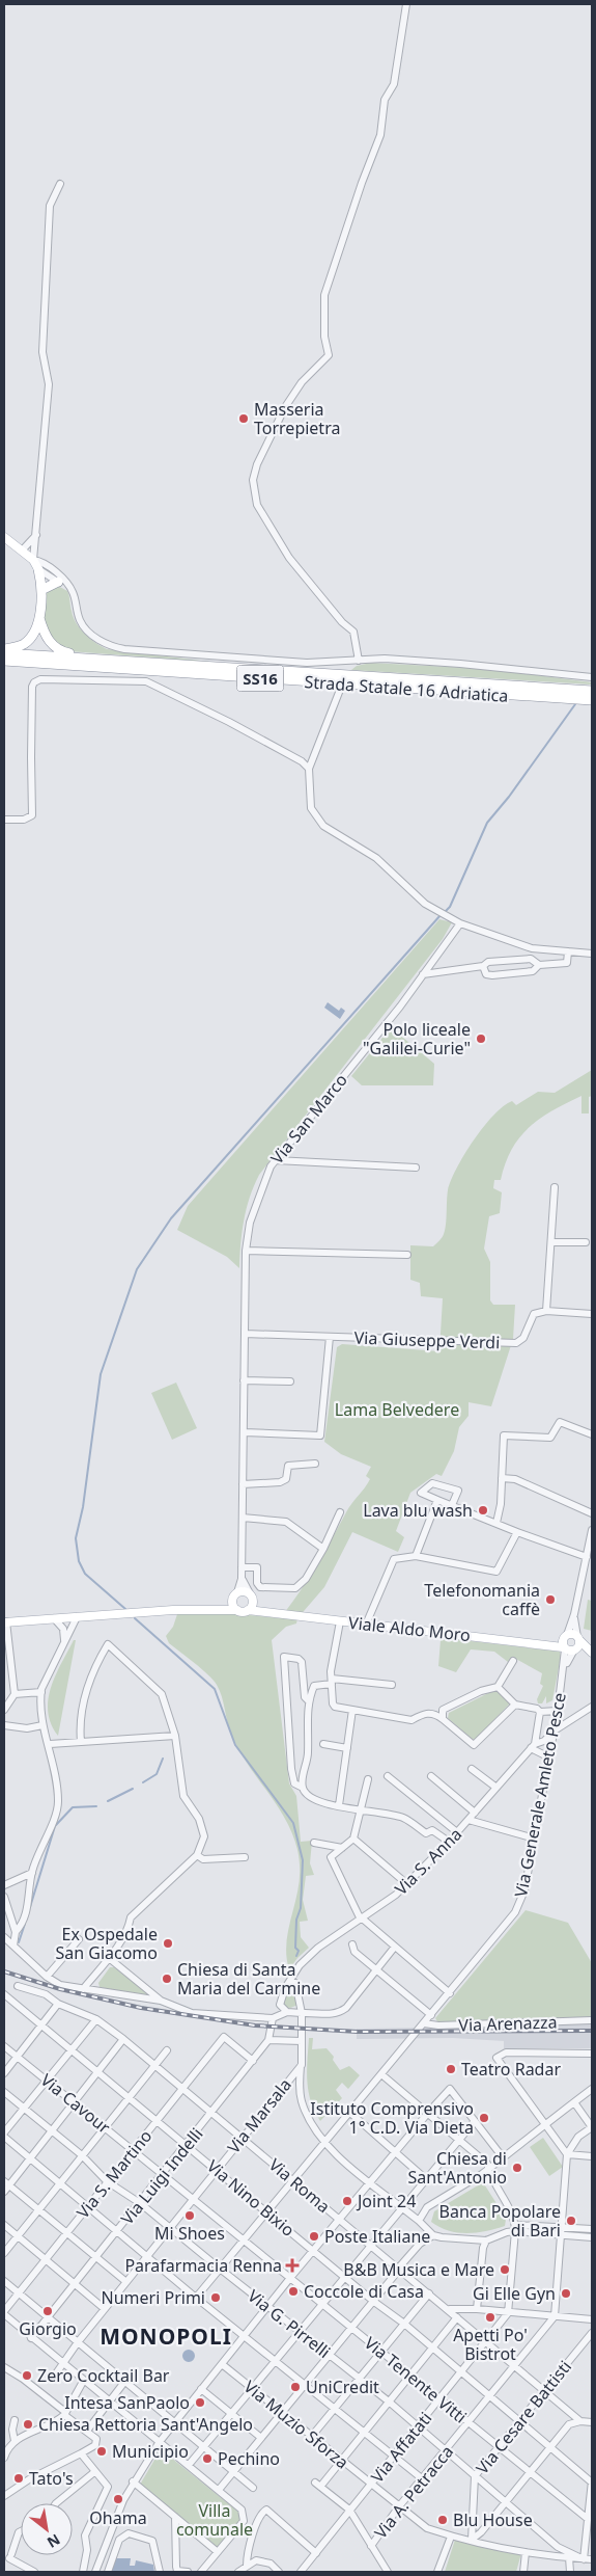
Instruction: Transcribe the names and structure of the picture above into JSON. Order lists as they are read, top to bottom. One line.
{"streets":{"highway":["SS16","Strada Statale 16 Adriatica"],"main road":["Viale Aldo Moro"],"street":["Via San Marco","Via Giuseppe Verdi","Via Generale Amleto Pesce","Via S. Anna","Via Arenazza","Via Cavour","Via Marsala","Via S. Martino","Via Luigi Indelli","Via Roma","Via Nino Bixio","Via G. Pirrelli","Via Tenente Vitti","Via Cesare Battisti","Via Muzio Sforza","Via Affatati","Via A. Petracca"]},"crossings":[["Via San Marco","Via Giuseppe Verdi"],["Via San Marco","Viale Aldo Moro"],["Viale Aldo Moro","Via Generale Amleto Pesce"],["Via Generale Amleto Pesce","Via S. Anna"],["Via Generale Amleto Pesce","Via Arenazza"],["Via Generale Amleto Pesce","Via Cavour"],["Via Generale Amleto Pesce","Via Roma"],["Via Generale Amleto Pesce","Via Nino Bixio"],["Via Generale Amleto Pesce","Via G. Pirrelli"],["Via Generale Amleto Pesce","Via Tenente Vitti"],["Via S. Anna","Via Marsala"],["Via Cavour","Via Marsala"],["Via Cavour","Via S. Martino"],["Via Cavour","Via Luigi Indelli"],["Via Cavour","Via Tenente Vitti"],["Via Marsala","Via Roma"],["Via Marsala","Via Nino Bixio"],["Via Marsala","Via G. Pirrelli"],["Via S. Martino","Via Luigi Indelli"],["Via S. Martino","Via Roma"],["Via S. Martino","Via Nino Bixio"],["Via S. Martino","Via G. Pirrelli"],["Via Luigi Indelli","Via Roma"],["Via Luigi Indelli","Via Nino Bixio"],["Via Luigi Indelli","Via G. Pirrelli"],["Via Roma","Via Cesare Battisti"],["Via Roma","Via Affatati"],["Via Roma","Via A. Petracca"],["Via Nino Bixio","Via Cesare Battisti"],["Via Nino Bixio","Via Affatati"],["Via Nino Bixio","Via A. Petracca"],["Via G. Pirrelli","Via Cesare Battisti"],["Via G. Pirrelli","Via Muzio Sforza"],["Via G. Pirrelli","Via Affatati"],["Via G. Pirrelli","Via A. Petracca"],["Via Tenente Vitti","Via Cesare Battisti"],["Via Tenente Vitti","Via Affatati"],["Via Tenente Vitti","Via A. Petracca"],["Via Cesare Battisti","Via Muzio Sforza"],["Via Muzio Sforza","Via Affatati"],["Via Muzio Sforza","Via A. Petracca"]],"districts":["MONOPOLI"],"parks":["Lama Belvedere","Villa comunale"],"places":{"other":["Masseria Torrepietra","Polo liceale \"Galilei-Curie\"","Lava blu wash","Telefonomania caffè","Ex Ospedale San Giacomo","Chiesa di Santa Maria del Carmine","Teatro Radar","Istituto Comprensivo 1° C.D. Via Dieta","Chiesa di Sant'Antonio","Joint 24","Mi Shoes","Banca Popolare di Bari","Poste Italiane","B&B Musica e Mare","Coccole di Casa","Gi Elle Gyn","Numeri Primi","Giorgio","Apetti Po' Bistrot","Zero Cocktail Bar","UniCredit","Intesa SanPaolo","Chiesa Rettoria Sant'Angelo","Municipio","Pechino","Tato's","Ohama","Blu House"],"health":["Parafarmacia Renna"]},"north":"bottom right"}
